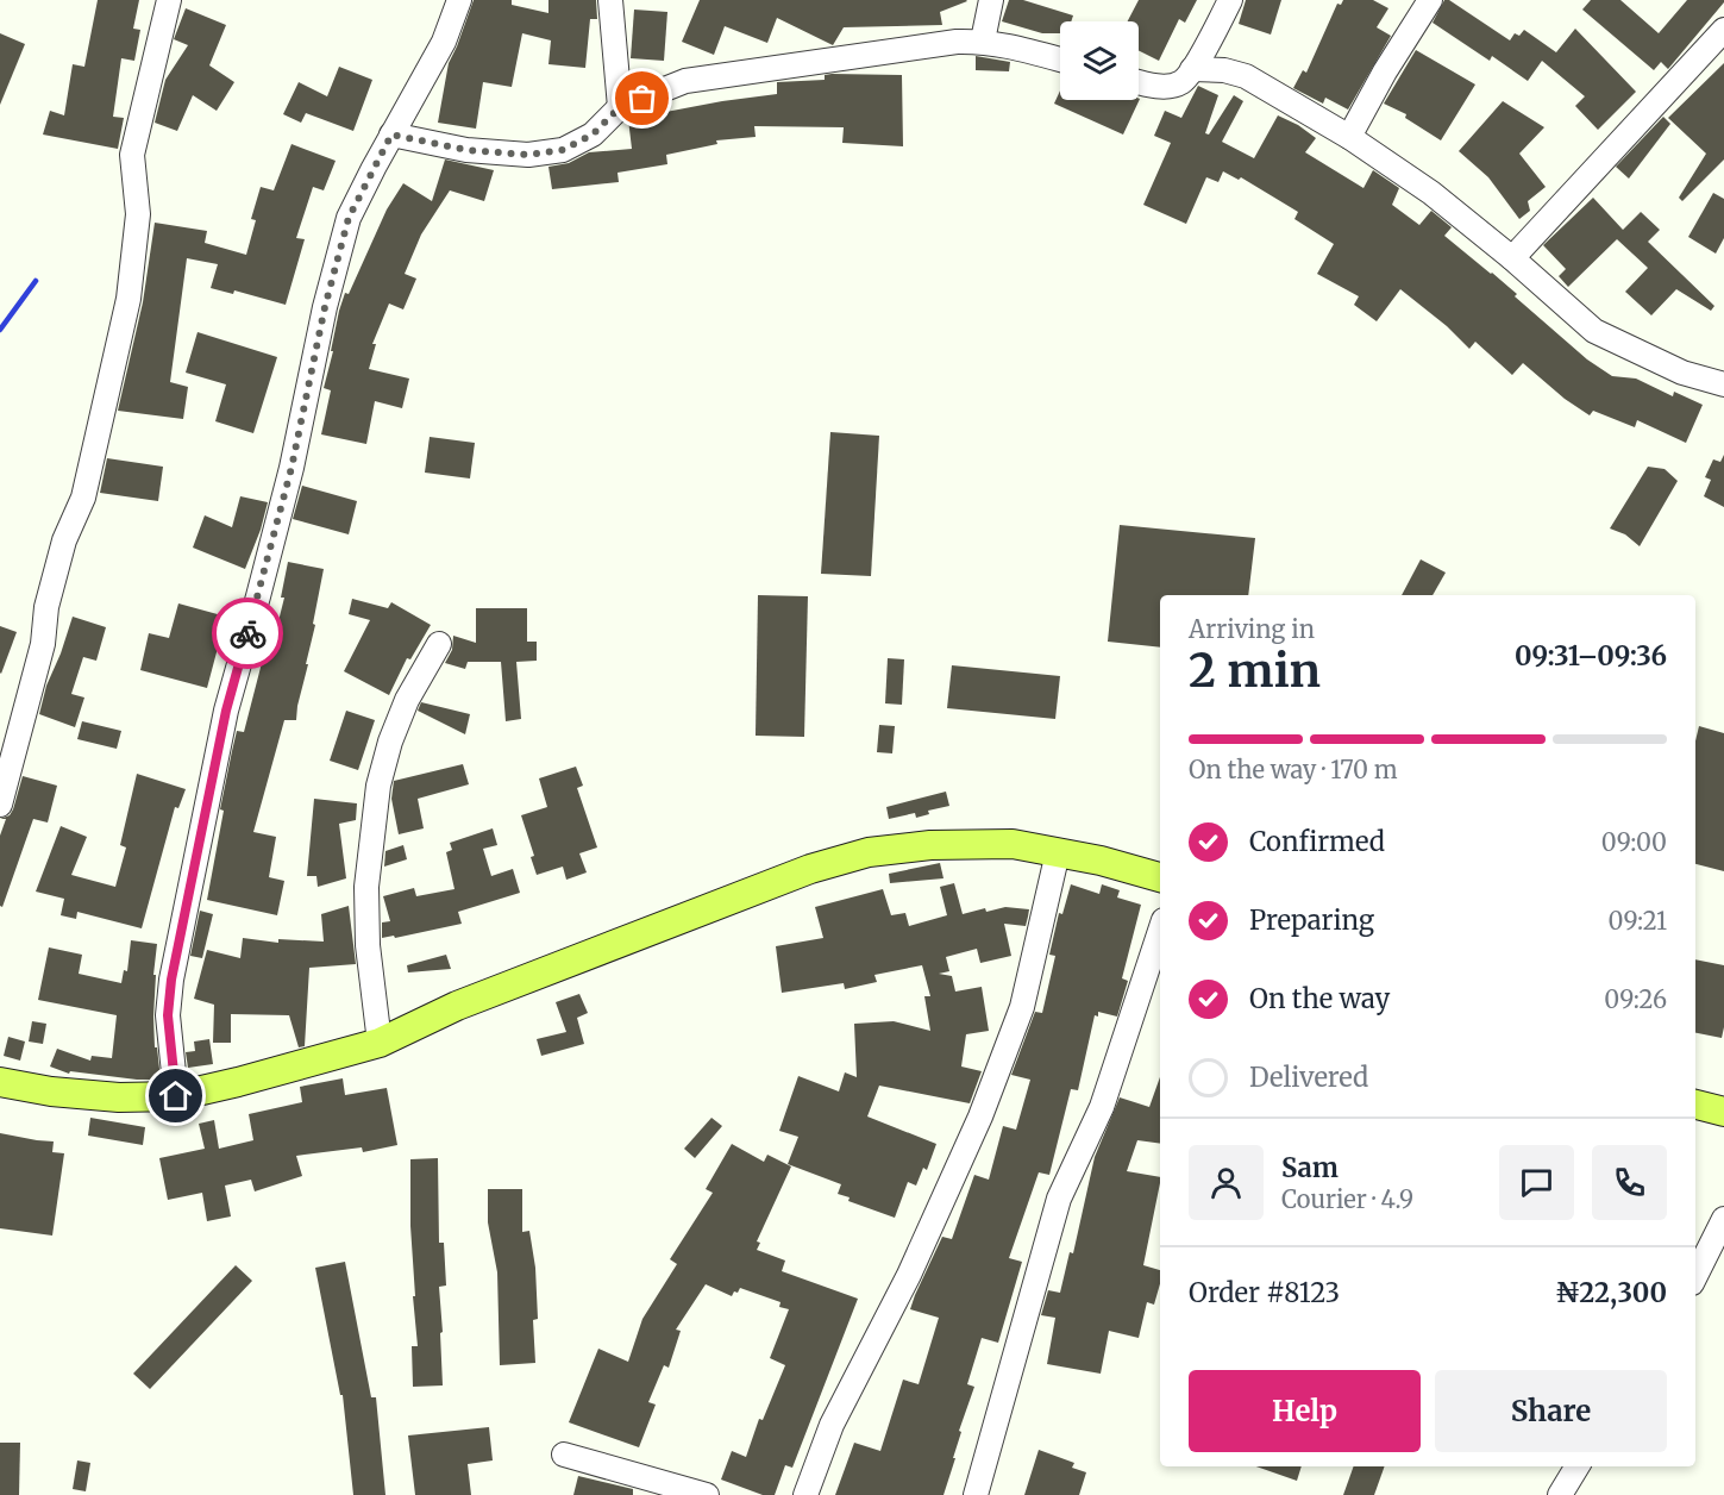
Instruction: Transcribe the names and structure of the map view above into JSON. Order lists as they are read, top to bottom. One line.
{"page":{"heading":["2 min","Arriving in","09:31–09:36"],"panel":["Sam","Courier · 4.9","Order #8123","₦22,300"],"bar":"On the way · 170 m","list":[["Confirmed","09:00"],["Preparing","09:21"],["On the way","09:26"],"Delivered"],"buttons":["Help","Share"]}}
